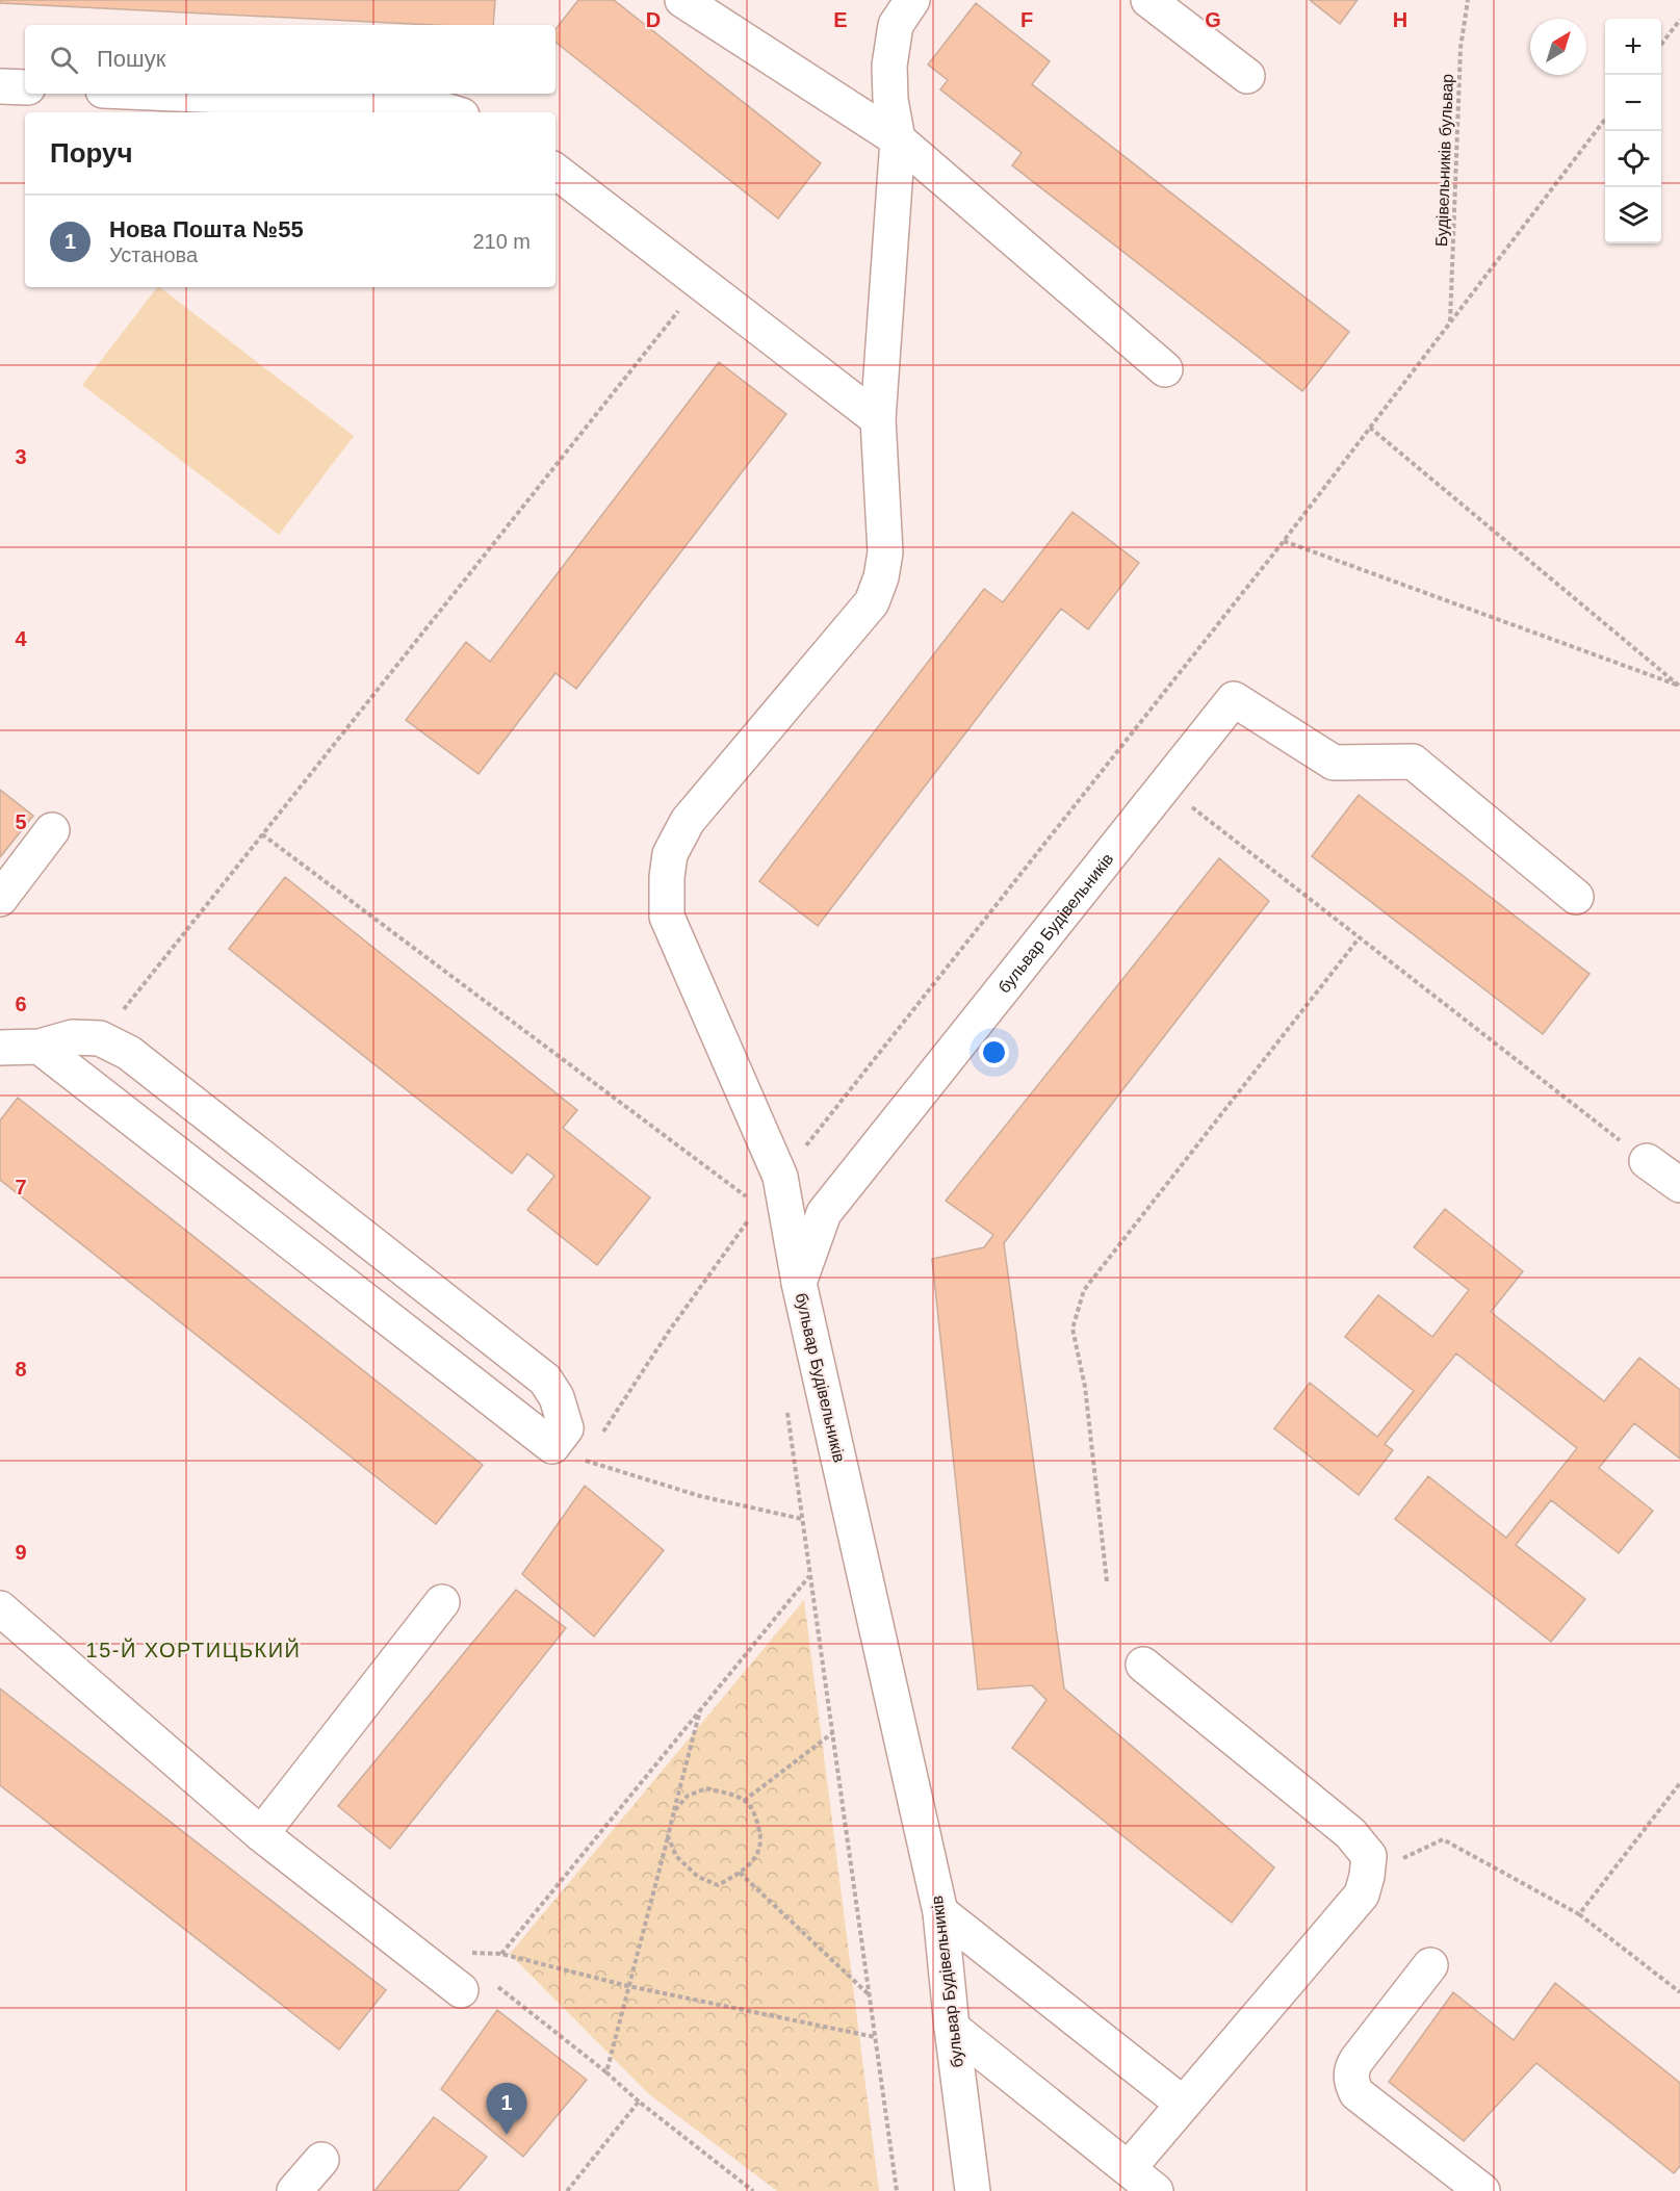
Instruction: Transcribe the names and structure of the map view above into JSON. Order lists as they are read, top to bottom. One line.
{"streets":{"street":["бульвар Будівельників"],"path":["Будівельників бульвар"]},"districts":["15-Й ХОРТИЦЬКИЙ"],"north":"top right","page":{"map_buttons":["+","−"],"search":"Пошук","heading":"Поруч","list":[{"mark":"1","name":"Нова Пошта №55","note":"Установа","value":"210 m"}],"pins":"1"},"grid":{"columns":["D","E","F","G","H"],"rows":["3","4","5","6","7","8","9"]}}
